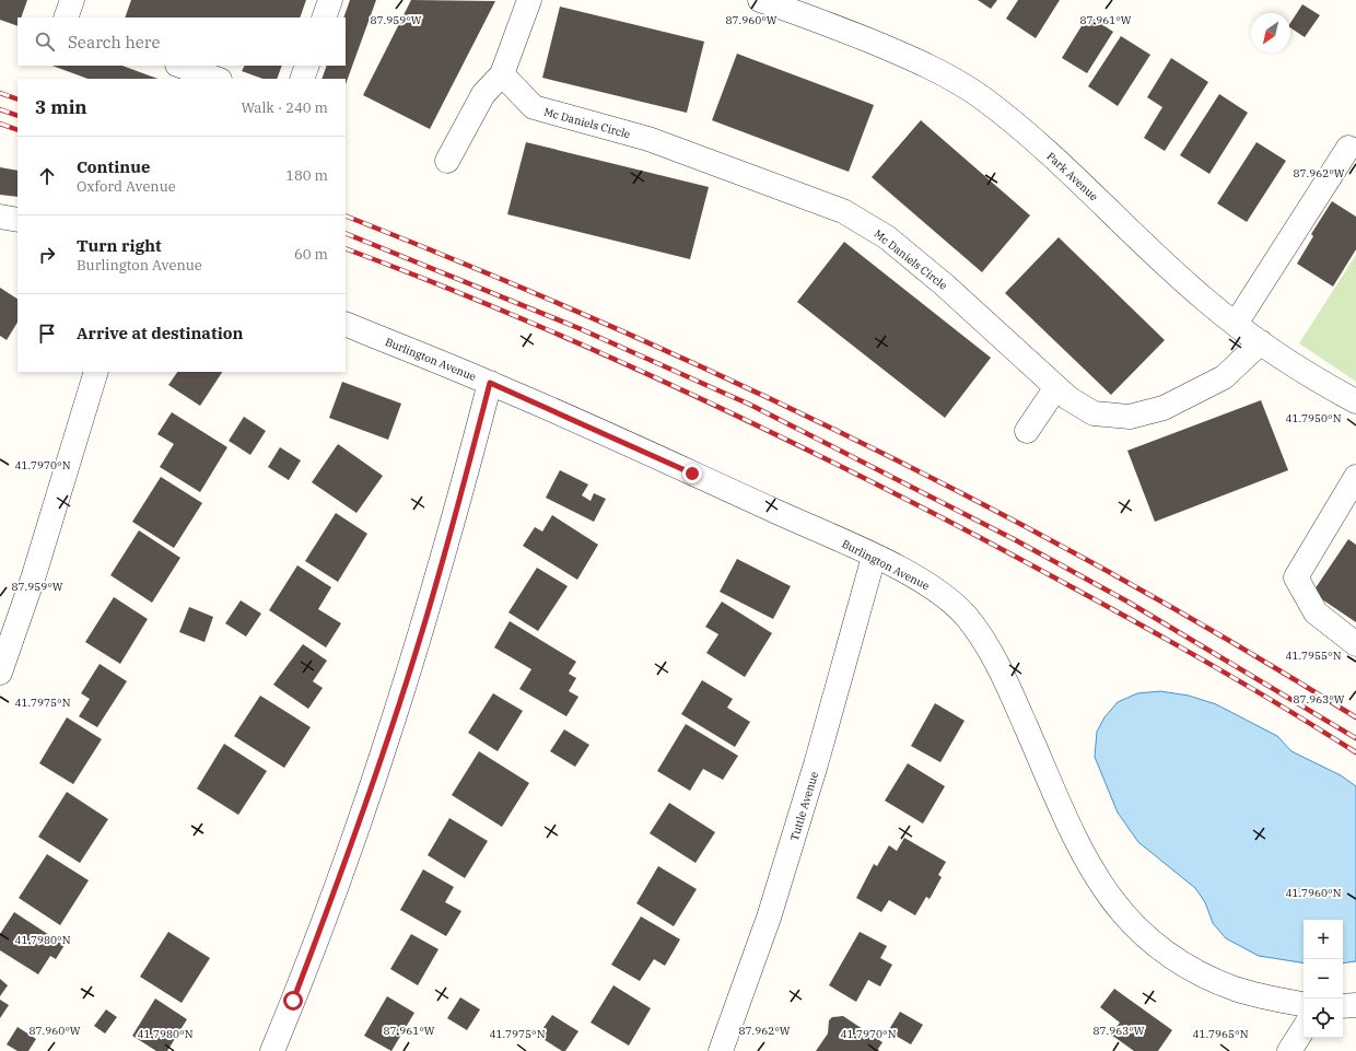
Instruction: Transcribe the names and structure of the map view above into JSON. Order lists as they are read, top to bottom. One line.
{"streets":{"street":["Mc Daniels Circle","Park Avenue","Burlington Avenue","Tuttle Avenue"]},"crossings":[["Mc Daniels Circle","Park Avenue"],["Burlington Avenue","Tuttle Avenue"]],"north":"bottom left","page":{"search":"Search here","heading":["3 min","Walk · 240 m"],"list":[["Continue","Oxford Avenue","180 m"],["Turn right","Burlington Avenue","60 m"],"Arrive at destination"],"map_buttons":["+","−"]},"coordinates":["87.959°W","87.960°W","87.961°W","87.962°W","41.7950°N","41.7970°N","41.7955°N","87.963°W","41.7975°N","41.7960°N","41.7980°N","41.7965°N"]}
